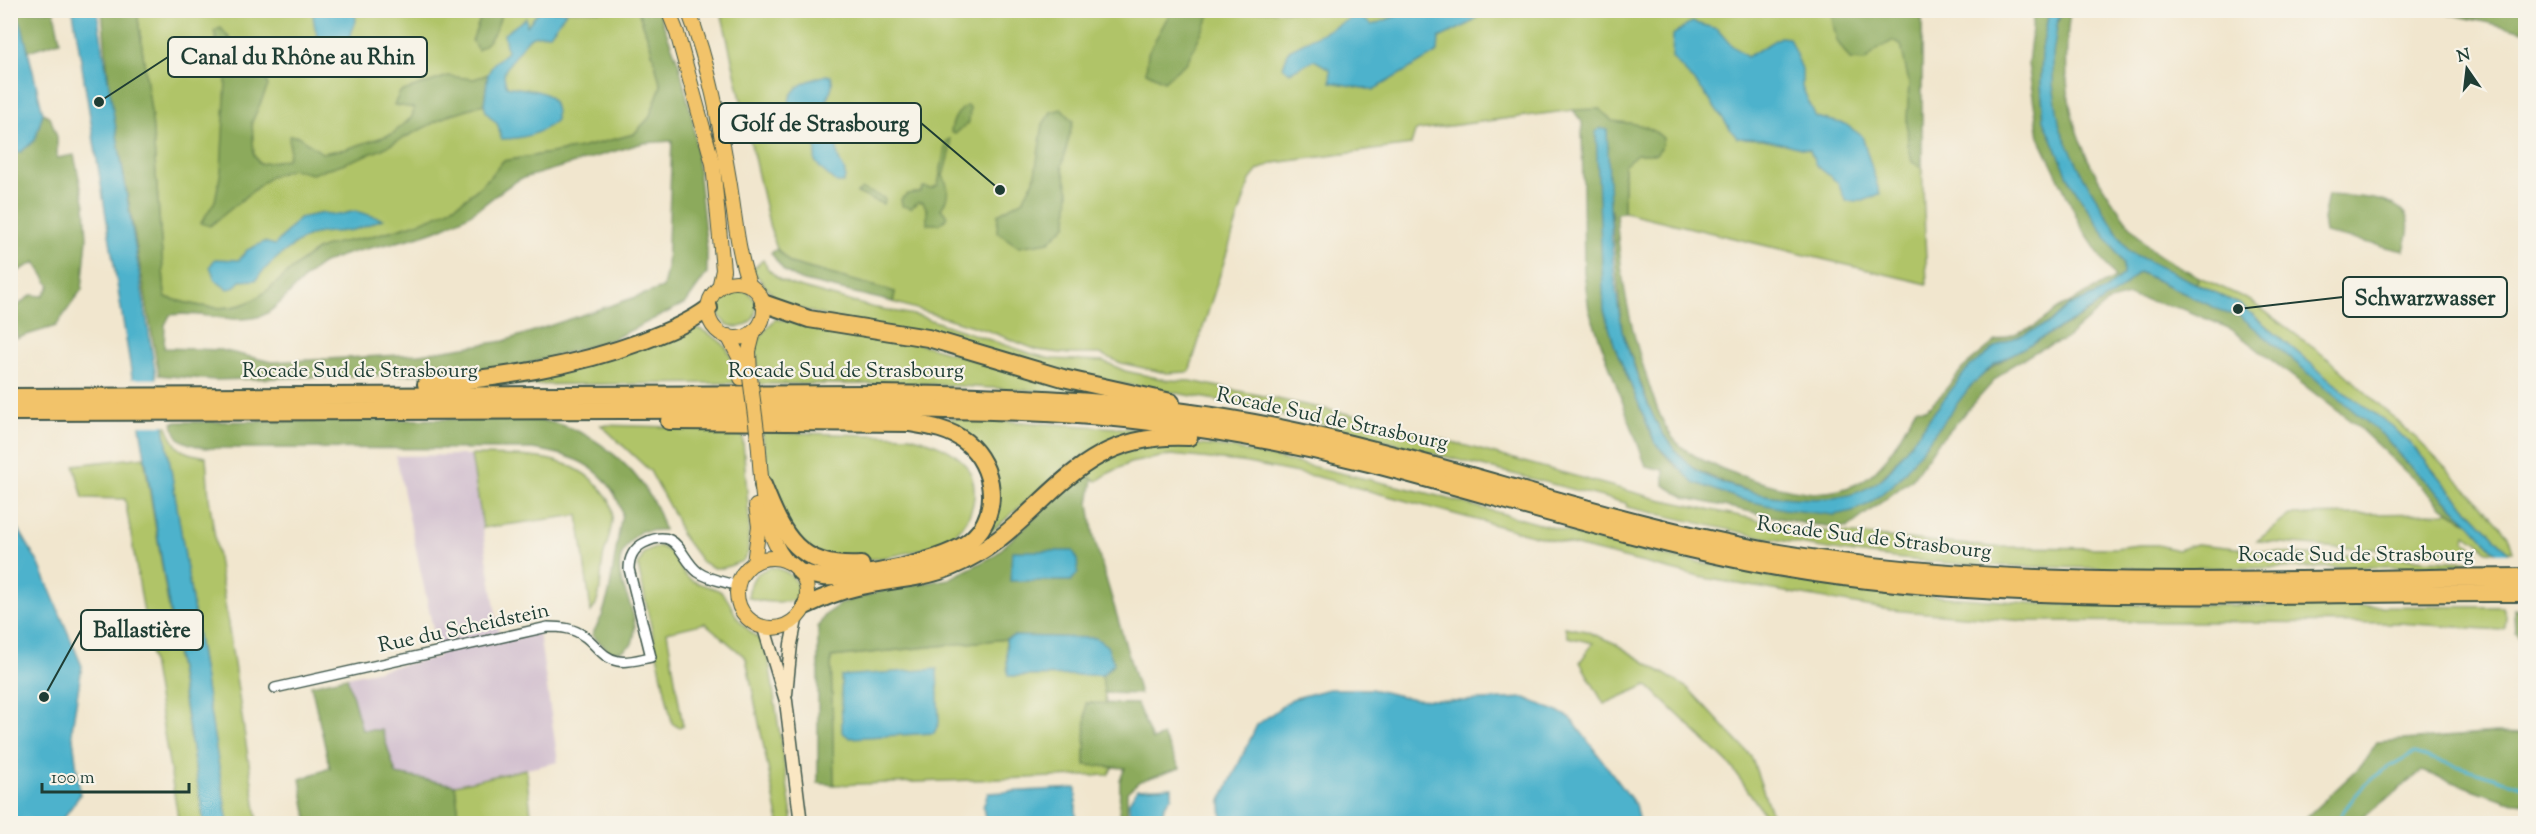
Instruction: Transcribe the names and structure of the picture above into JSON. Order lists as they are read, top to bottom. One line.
{"streets":{"highway":["Rocade Sud de Strasbourg"],"street":["Rue du Scheidstein"]},"places":["Canal du Rhône au Rhin","Golf de Strasbourg","Schwarzwasser","Ballastière"],"scale_bar":"100 m","north":"top"}
